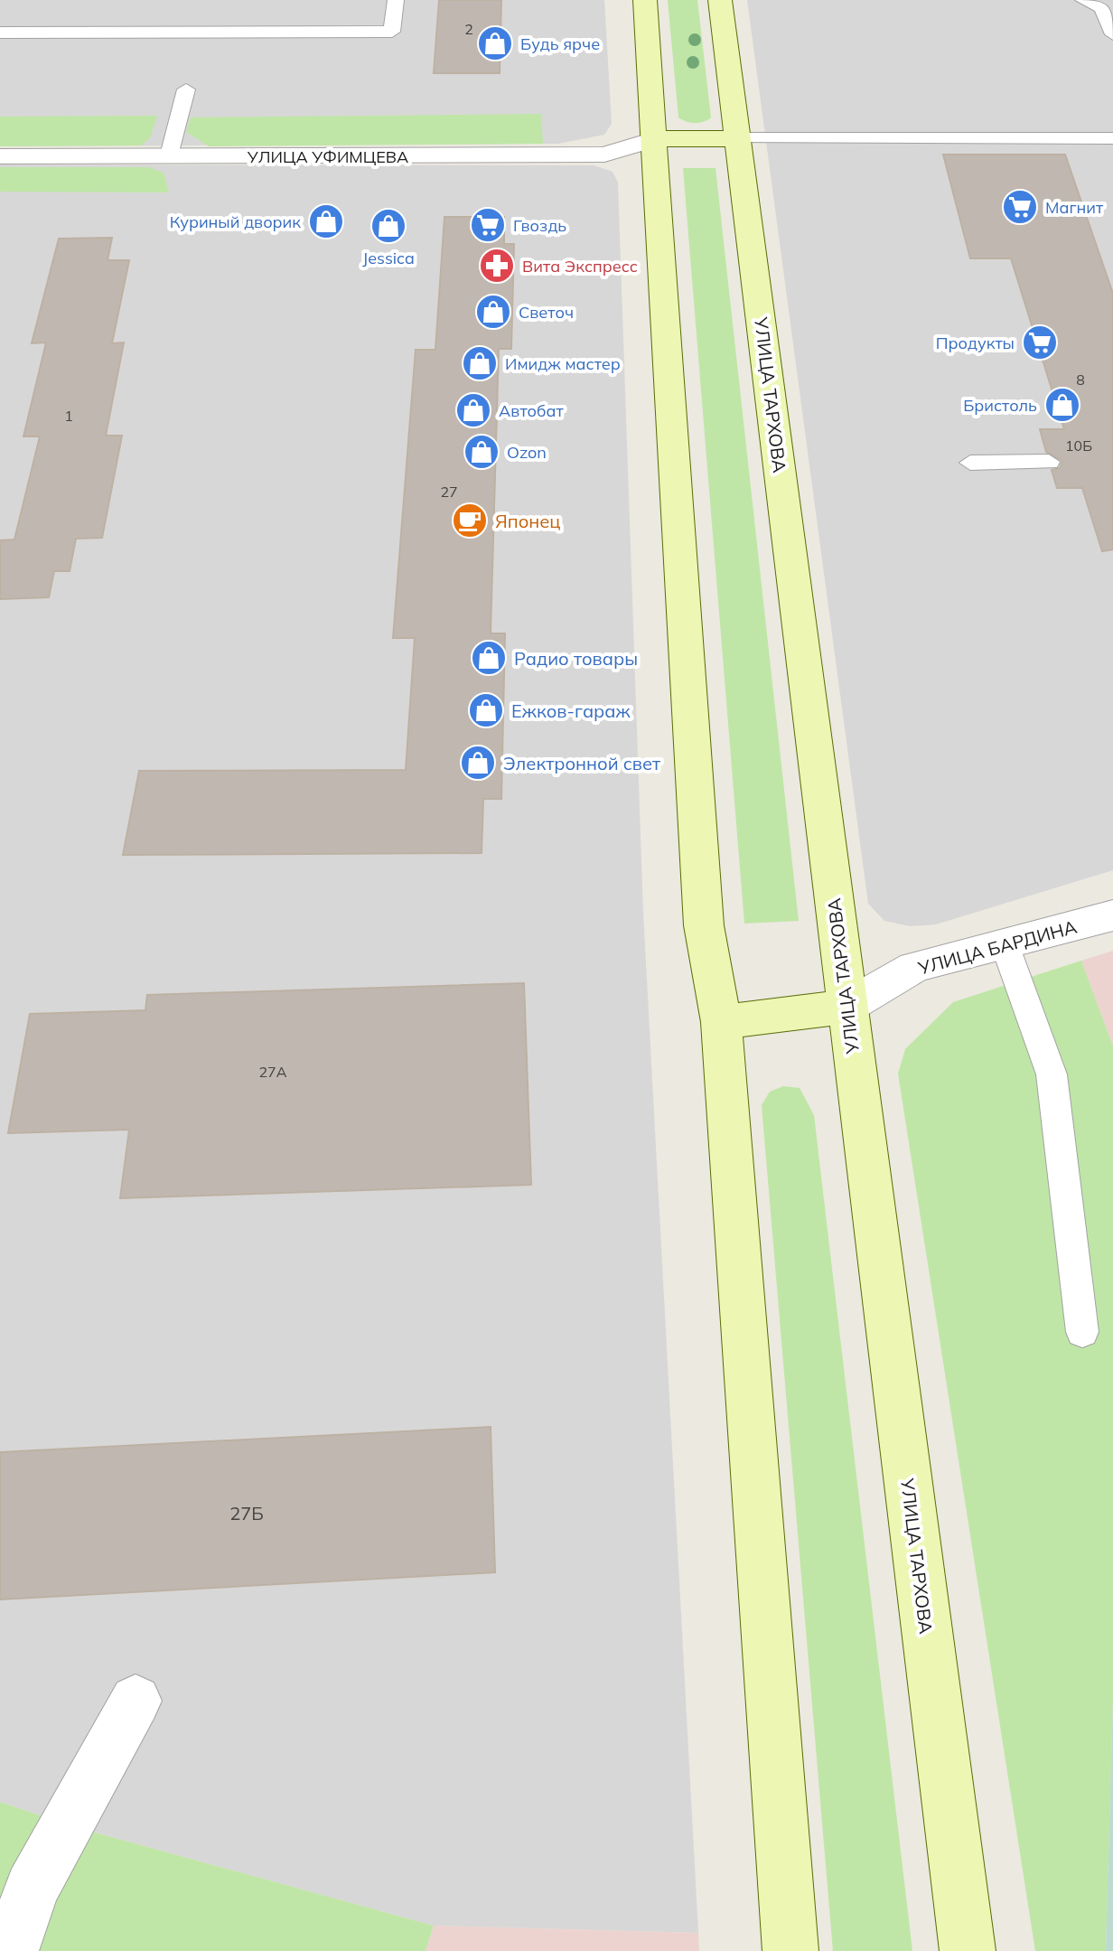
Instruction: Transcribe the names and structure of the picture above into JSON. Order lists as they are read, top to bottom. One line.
{"streets":{"main road":["УЛИЦА ТАРХОВА"],"street":["УЛИЦА УФИМЦЕВА","УЛИЦА БАРДИНА"]},"crossings":[["УЛИЦА ТАРХОВА","УЛИЦА БАРДИНА"]],"places":{"shop":["Будь ярче","Куриный дворик","Jessica","Светоч","Имидж мастер","Бристоль","Автобат","Ozon","Радио товары","Ежков-гараж","Электронной свет"],"supermarket":["Магнит","Гвоздь","Продукты"],"pharmacy":["Вита Экспресс"],"cafe":["Японец"]},"house_numbers":["2","8","1","10Б","27","27А","27Б"]}
